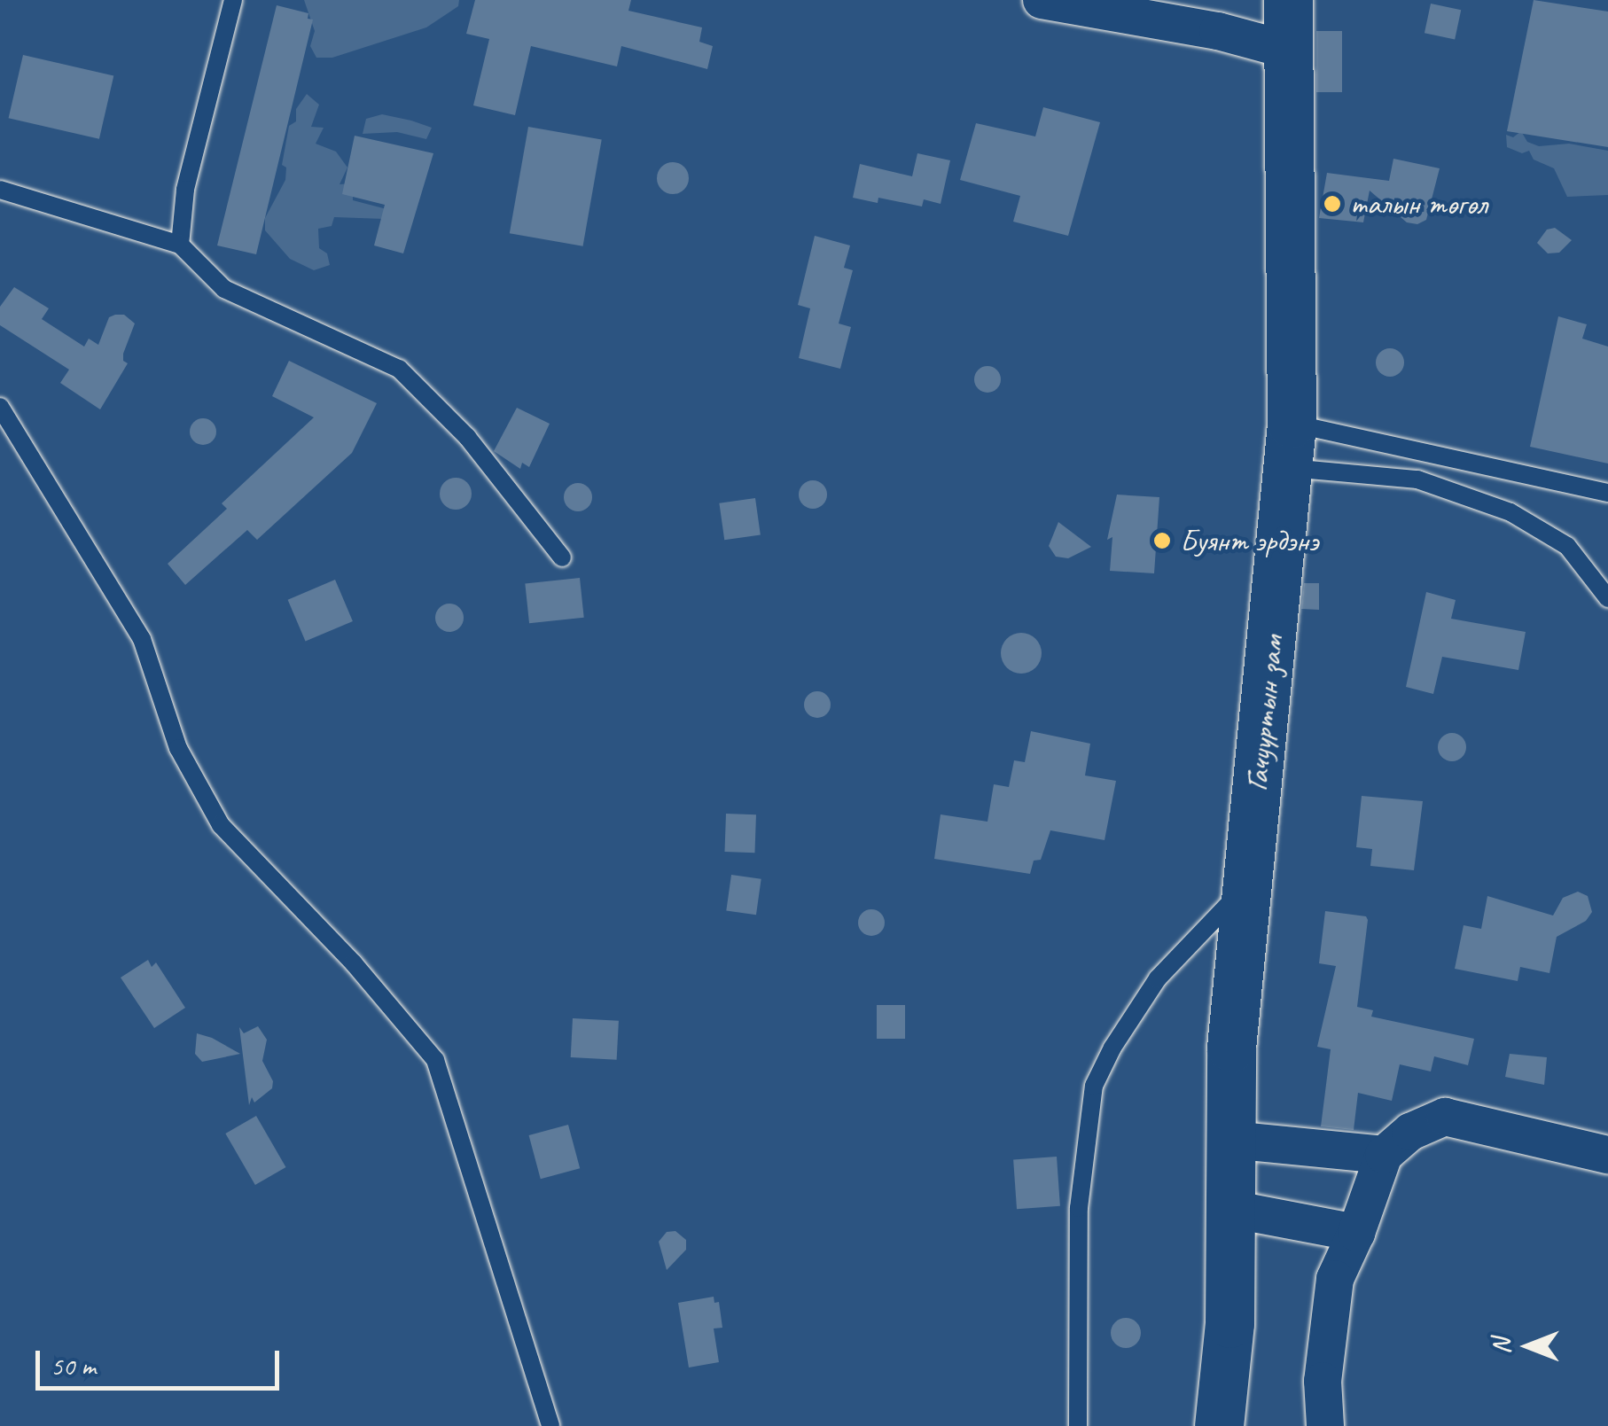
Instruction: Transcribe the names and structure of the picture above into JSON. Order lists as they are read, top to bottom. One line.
{"streets":{"main road":["Гачууртын зам"]},"places":["талын төгөл","Буянт эрдэнэ"],"scale_bar":"50 m","north":"left"}
